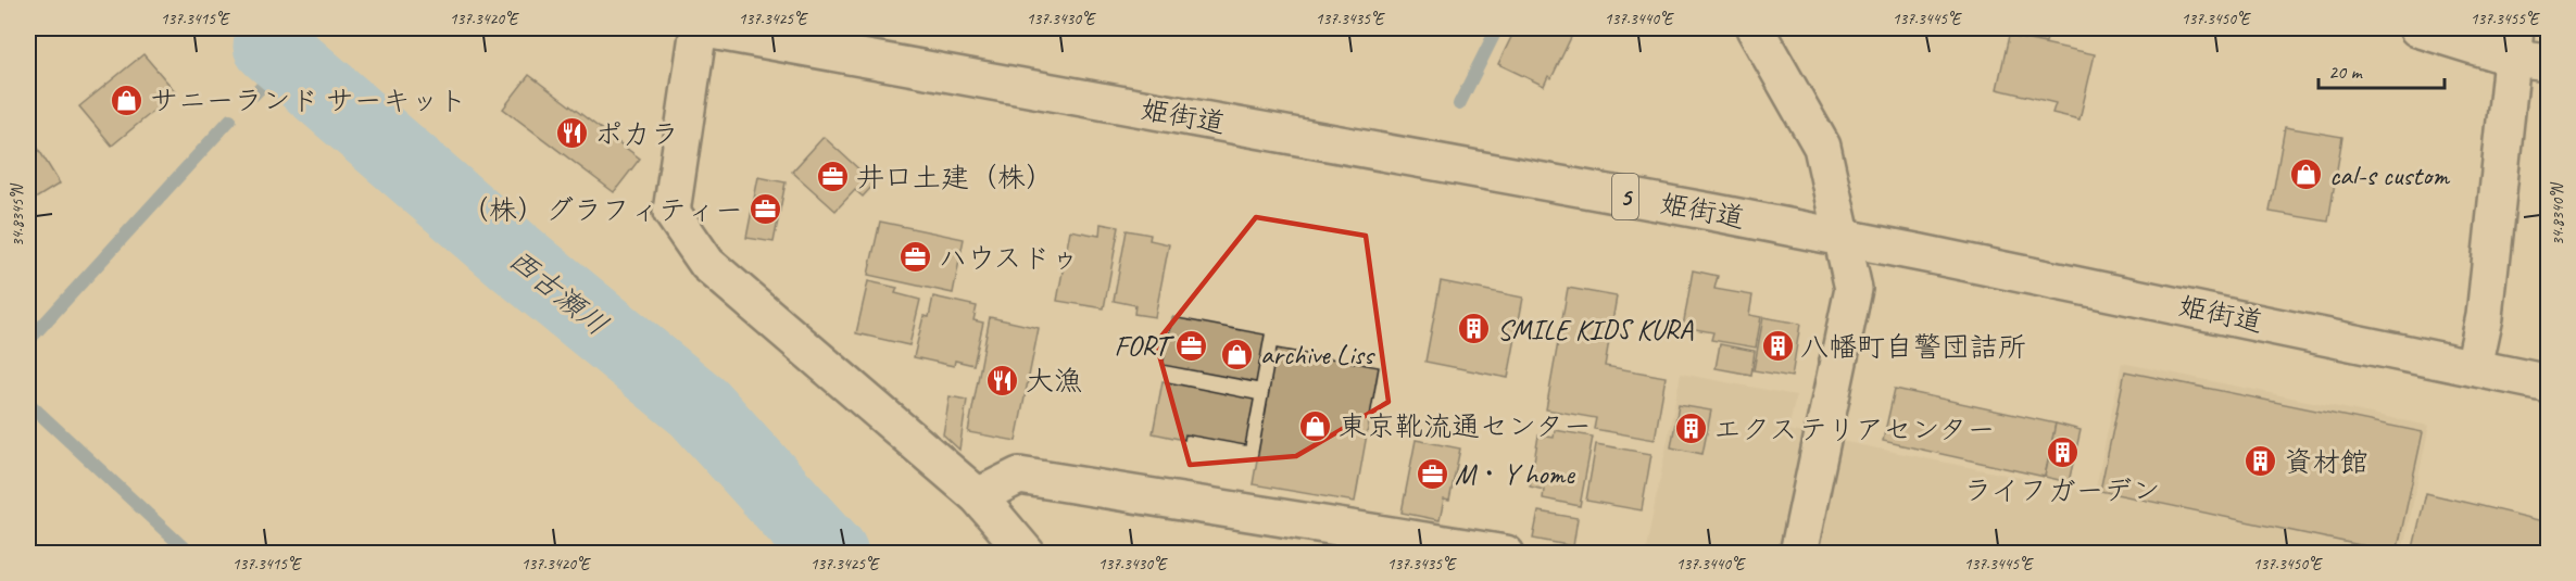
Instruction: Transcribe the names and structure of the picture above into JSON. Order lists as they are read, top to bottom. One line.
{"streets":{"street":["姫街道","5"]},"water":["西古瀬川"],"places":{"shop":["サニーランド サーキット","cal-s custom","archive Liss","東京靴流通センター"],"restaurant":["ポカラ","大漁"],"office":["井口土建（株）","（株）グラフィティー","ハウスドゥ","FORT","M・Y home"],"building":["SMILE KIDS KURA","八幡町自警団詰所","エクステリアセンター","ライフガーデン","資材館"]},"scale_bar":"20 m","coordinates":["137.3415°E","137.3420°E","137.3425°E","137.3430°E","137.3435°E","137.3440°E","137.3445°E","137.3450°E","137.3455°E","34.8340°N","34.8345°N"]}
